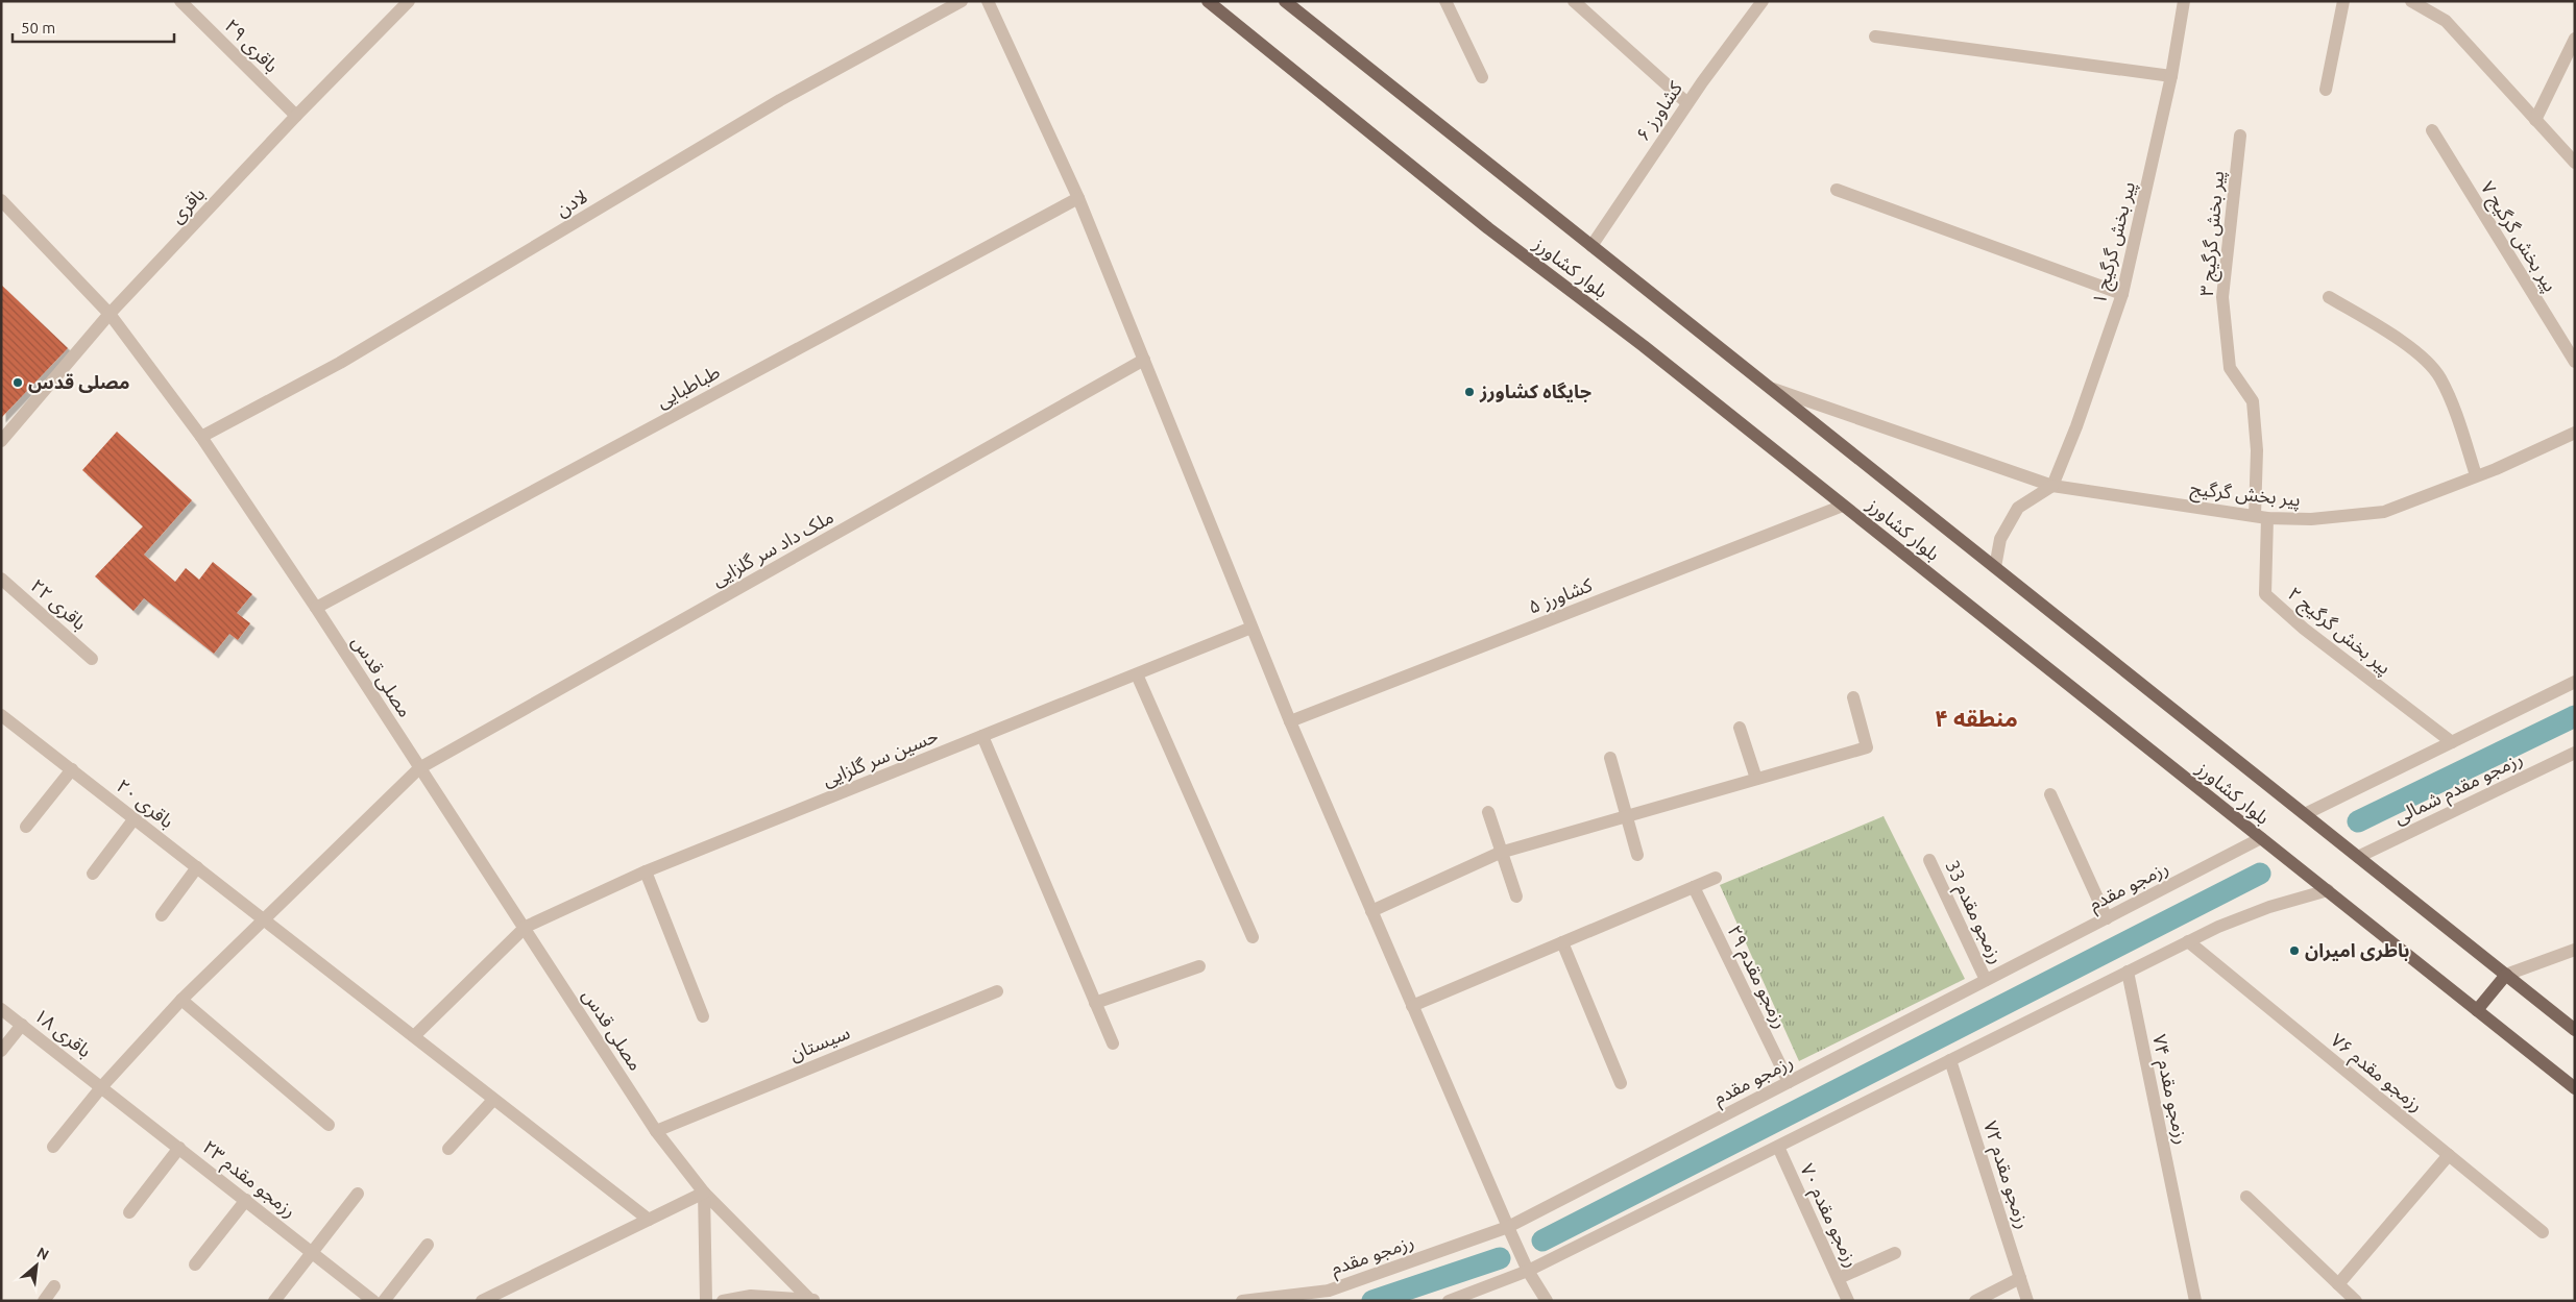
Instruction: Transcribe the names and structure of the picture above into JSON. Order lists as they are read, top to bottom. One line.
{"streets":{"main road":["بلوار کشاورز"],"street":["باقری ۲۹","کشاورز ۶","لادن","باقری","پیر بخش گرگیج ۳","پیر بخش گرگیج ۷","پیر بخش گرگیج ۱","طباطبایی","پیر بخش گرگیج","ملک داد سر گلزایی","کشاورز ۵","باقری ۲۲","پیر بخش گرگیج ۲","مصلی قدس","حسین سر گلزایی","رزمجو مقدم شمالی","باقری ۲۰","رزمجو مقدم","رزمجو مقدم 33","رزمجو مقدم ۲۹","باقری ۱۸","سیستان","رزمجو مقدم ۷۶","رزمجو مقدم ۷۴","رزمجو مقدم ۷۲","رزمجو مقدم ۲۳","رزمجو مقدم ۷۰"]},"crossings":[["باقری ۲۹","باقری"],["کشاورز ۶","بلوار کشاورز"],["لادن","مصلی قدس"],["باقری","مصلی قدس"],["پیر بخش گرگیج ۳","پیر بخش گرگیج"],["پیر بخش گرگیج ۳","پیر بخش گرگیج ۲"],["پیر بخش گرگیج ۱","پیر بخش گرگیج"],["بلوار کشاورز","پیر بخش گرگیج"],["بلوار کشاورز","کشاورز ۵"],["بلوار کشاورز","رزمجو مقدم شمالی"],["بلوار کشاورز","رزمجو مقدم"],["طباطبایی","مصلی قدس"],["پیر بخش گرگیج","پیر بخش گرگیج ۲"],["ملک داد سر گلزایی","مصلی قدس"],["ملک داد سر گلزایی","باقری ۲۰"],["ملک داد سر گلزایی","باقری ۱۸"],["ملک داد سر گلزایی","رزمجو مقدم ۲۳"],["مصلی قدس","حسین سر گلزایی"],["مصلی قدس","سیستان"],["حسین سر گلزایی","باقری ۲۰"],["رزمجو مقدم","رزمجو مقدم 33"],["رزمجو مقدم","رزمجو مقدم ۲۹"],["باقری ۱۸","رزمجو مقدم ۲۳"]],"districts":["منطقه ۴"],"places":["مصلی قدس","جایگاه کشاورز","باطری امیران"],"scale_bar":"50 m","north":"top right"}
